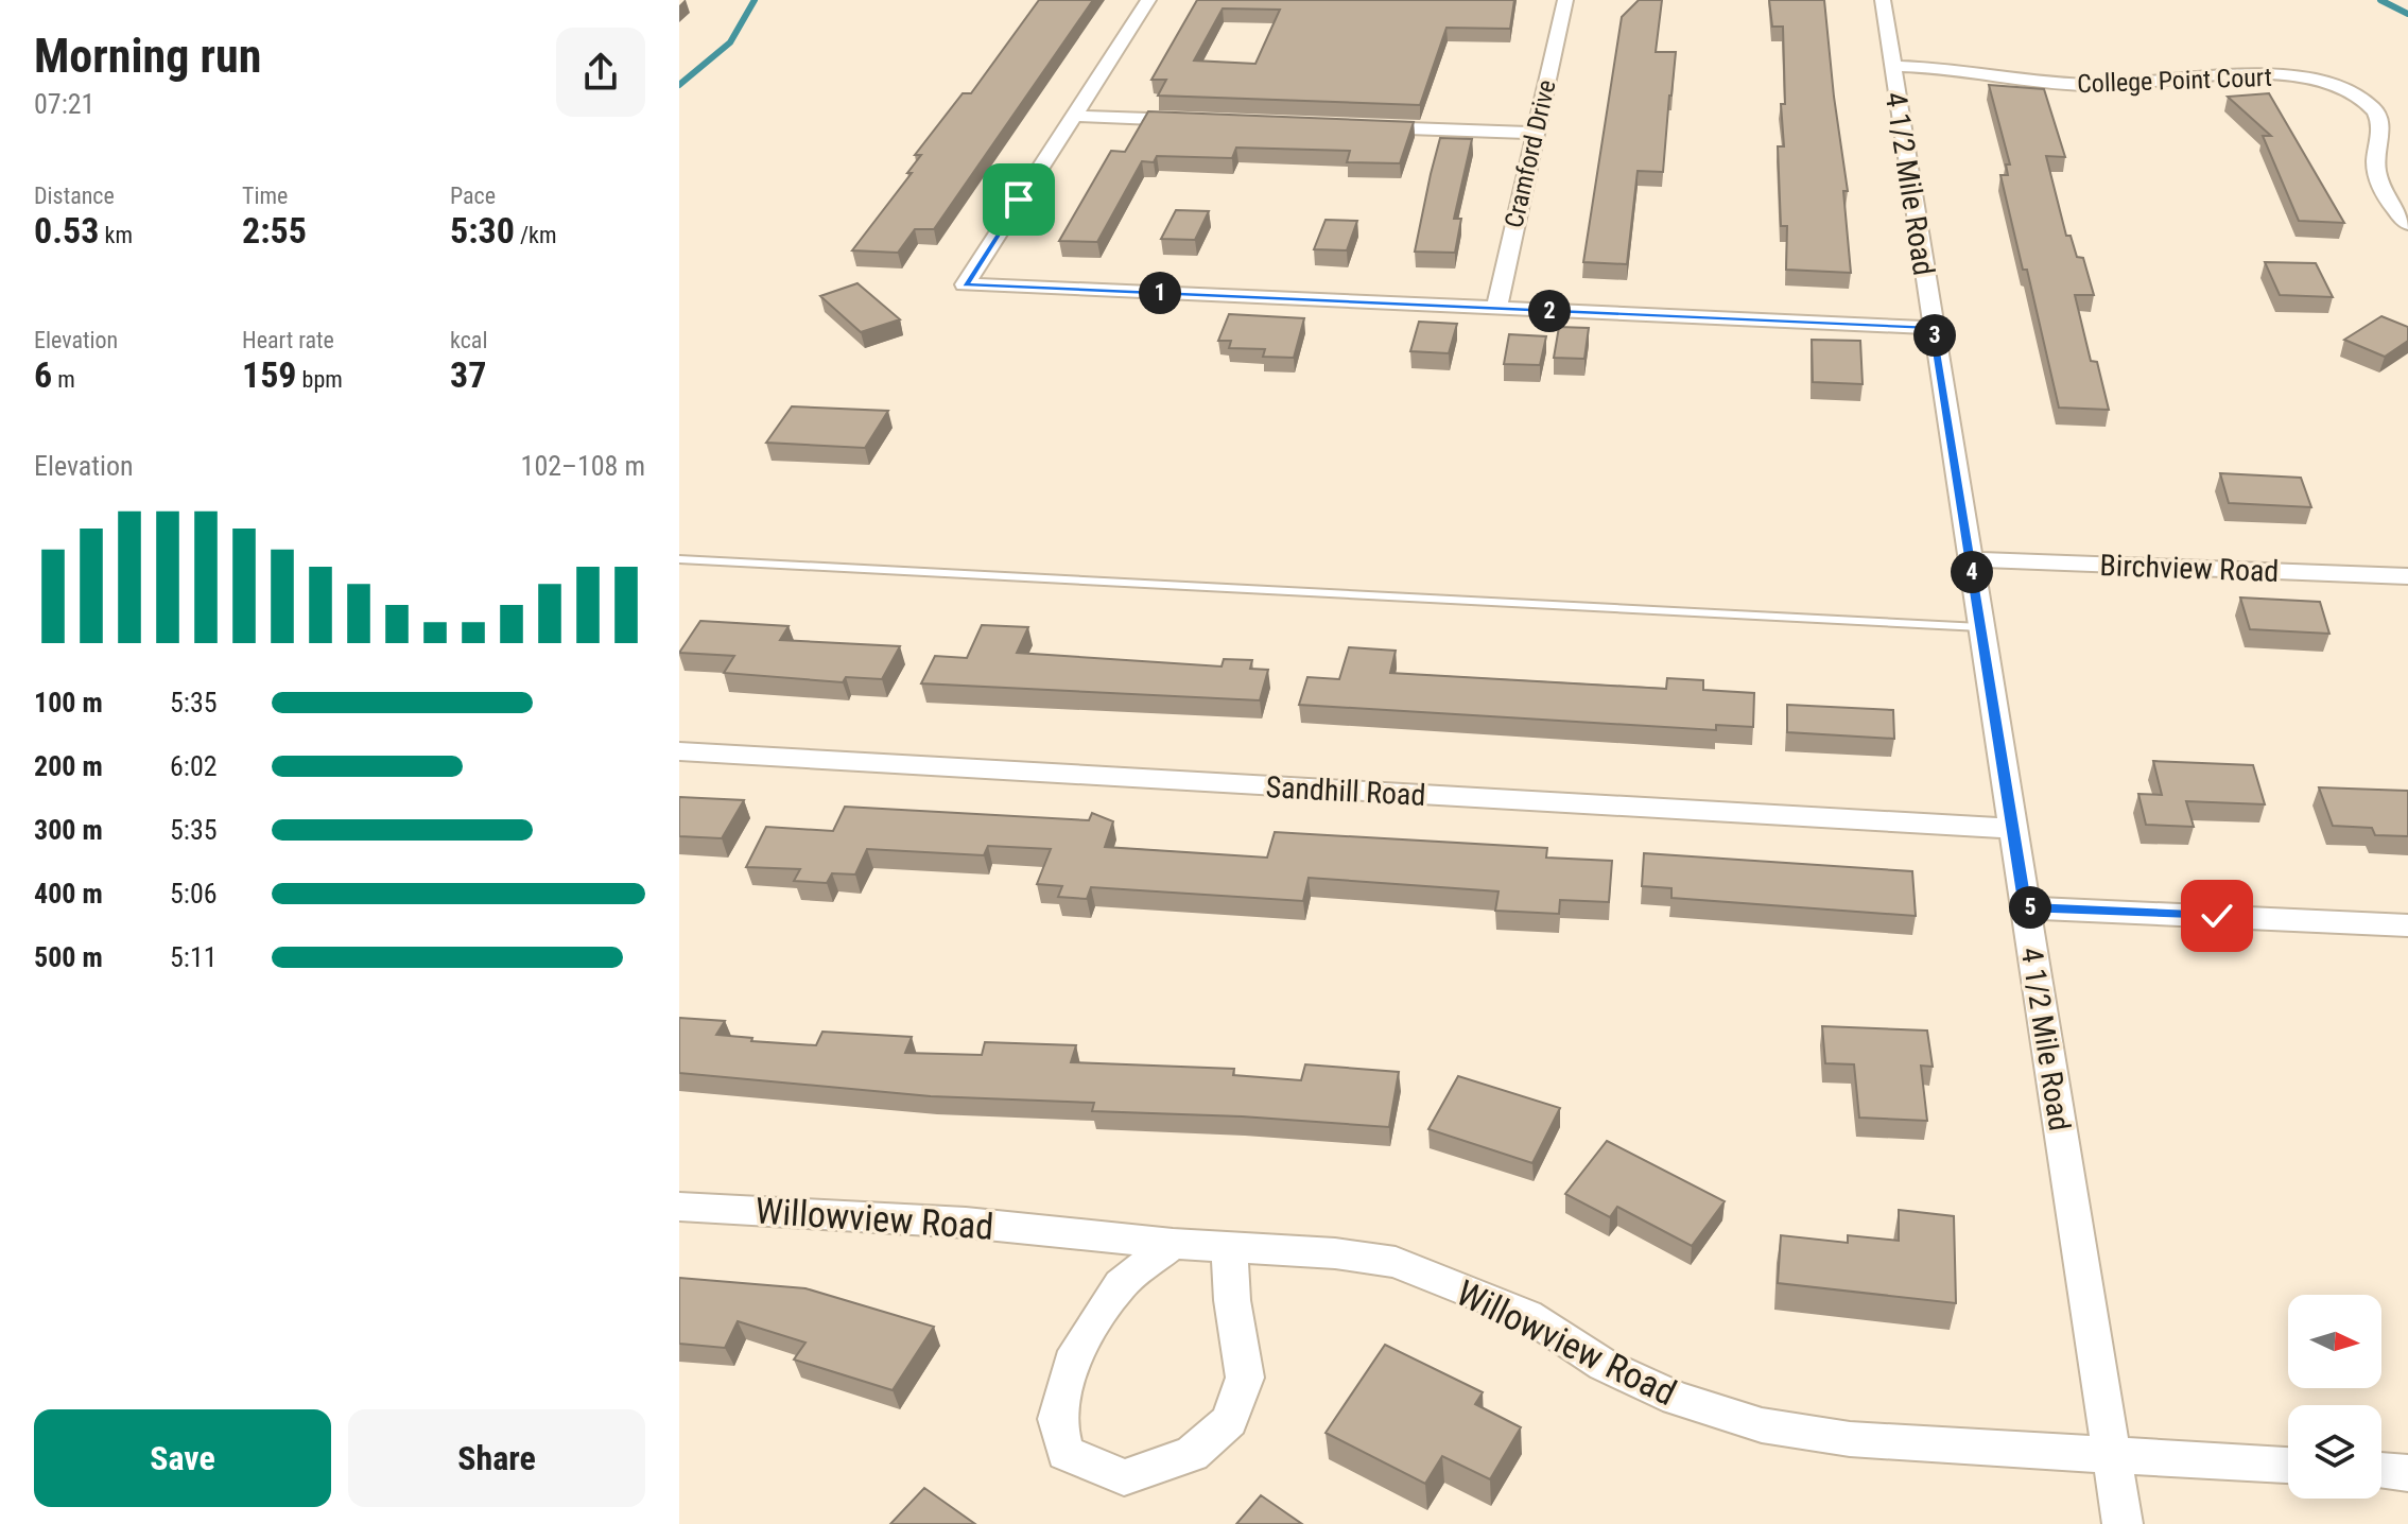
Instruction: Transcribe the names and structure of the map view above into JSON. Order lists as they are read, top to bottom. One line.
{"streets":{"street":["College Point Court","Cramford Drive","4 1/2 Mile Road","Birchview Road","Sandhill Road","Willowview Road"]},"crossings":[["College Point Court","4 1/2 Mile Road"],["4 1/2 Mile Road","Birchview Road"],["4 1/2 Mile Road","Sandhill Road"],["4 1/2 Mile Road","Willowview Road"]],"north":"right","page":{"heading":["Morning run","07:21"],"stats":[["Distance","0.53 km"],["Time","2:55"],["Pace","5:30 /km"],["Elevation","6 m"],["Heart rate","159 bpm"],["kcal","37"]],"pins":["1","2","3","4","5"],"chart":["Elevation","102–108 m"],"list":[{"name":"100 m","note":"5:35"},{"name":"200 m","note":"6:02"},{"name":"300 m","note":"5:35"},{"name":"400 m","note":"5:06"},{"name":"500 m","note":"5:11"}],"buttons":["Save","Share"]}}
